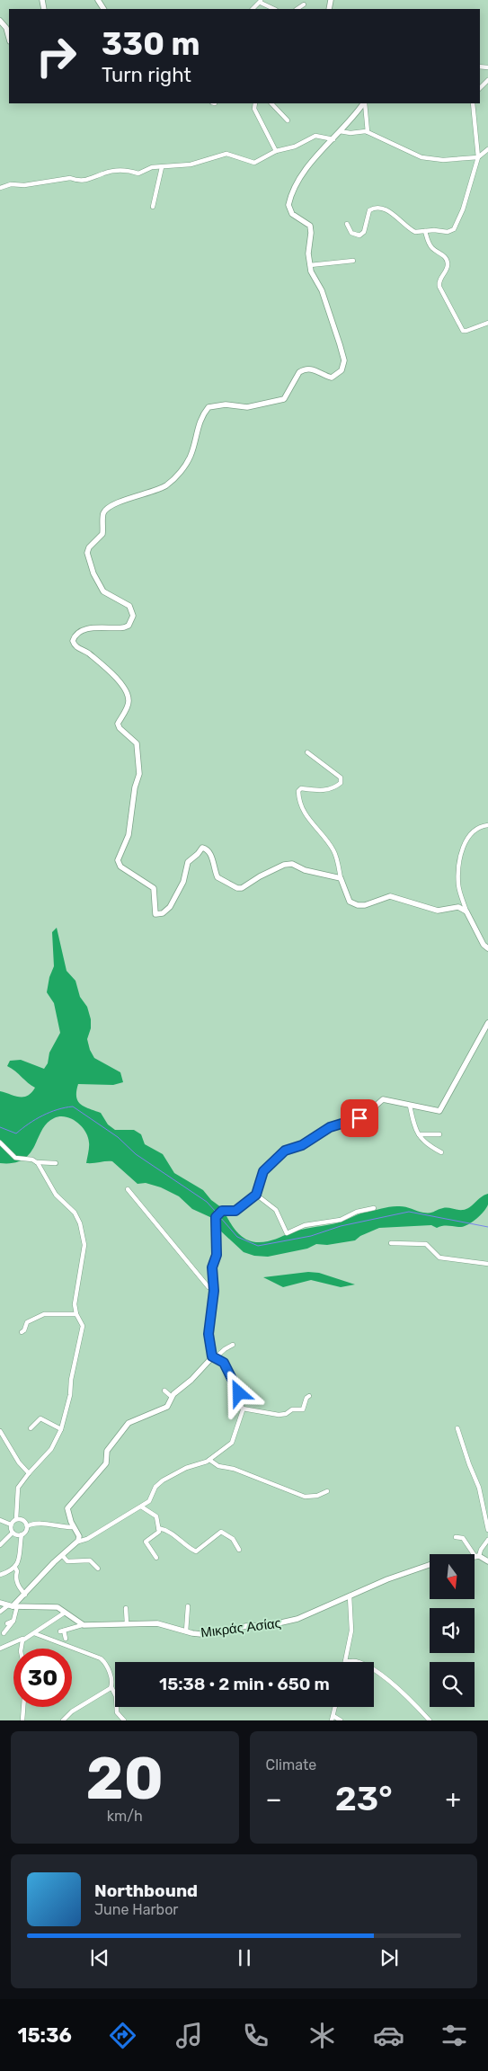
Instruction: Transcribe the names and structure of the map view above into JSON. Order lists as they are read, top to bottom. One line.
{"streets":{"street":["Μικράς Ασίας"]},"north":"bottom","page":{"turn":["330 m","Turn right"],"limit":"30","trip":"15:38 · 2 min · 650 m","tile":[["20","km/h"],"Climate"],"heat":["−","23°","+"],"song":["Northbound","June Harbor"],"tabs":"15:36"}}
